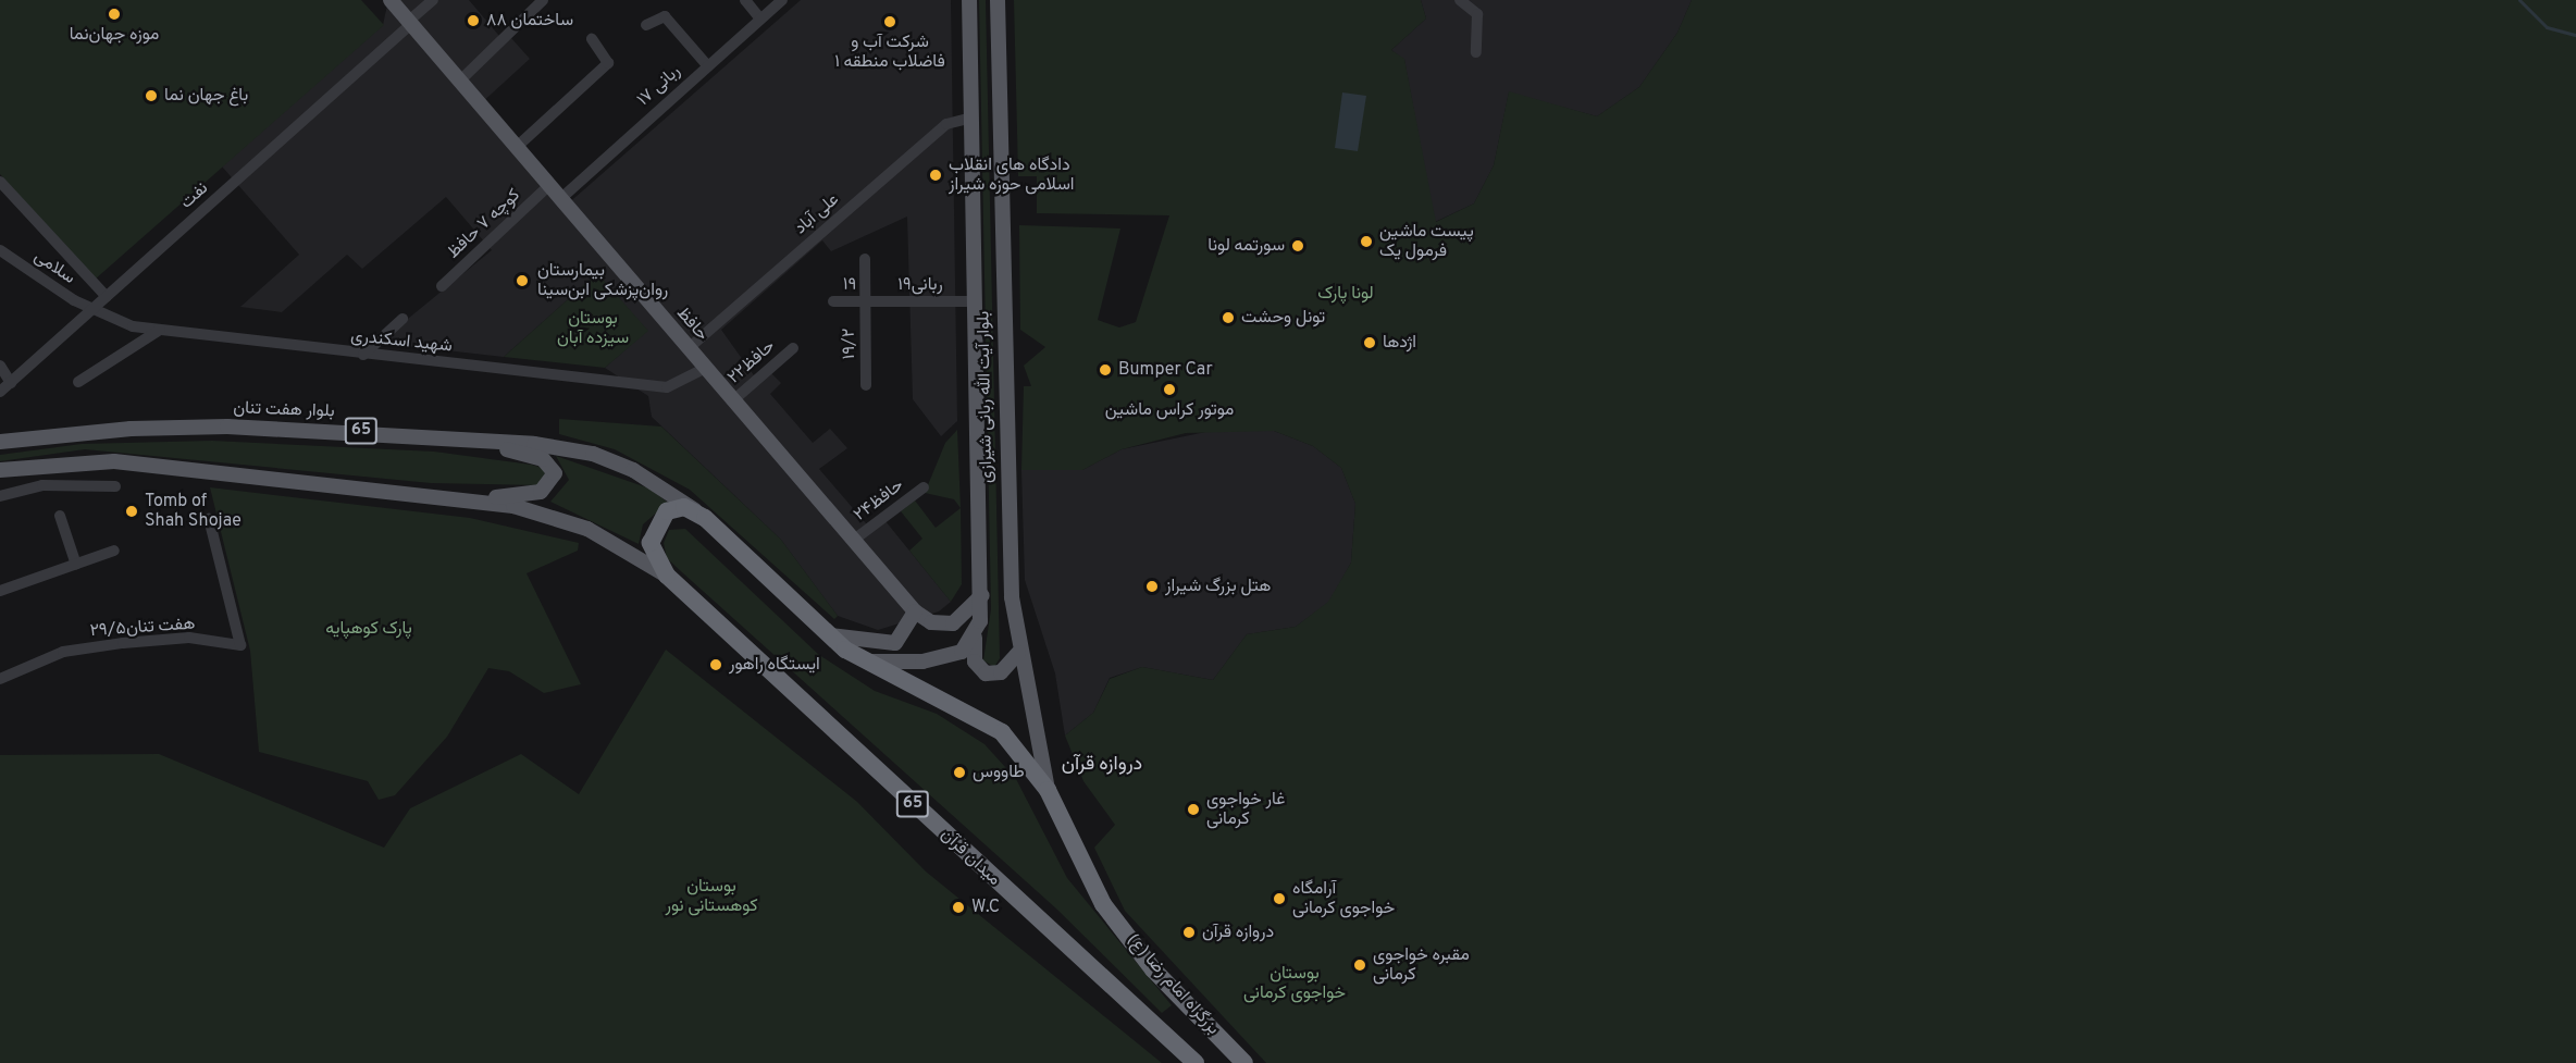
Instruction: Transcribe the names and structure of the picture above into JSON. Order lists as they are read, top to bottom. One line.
{"streets":{"highway":["65","میدان قرآن","بزرگراه امام رضا (ع)"],"main road":["حافظ","بلوار آیت الله ربانی شیرازی","بلوار هفت تنان"],"street":["ربانی ۱۷","نفت","علی آباد","کوچه ۷ حافظ","سلامی","۱۹","ربانی۱۹","شهید اسکندری","۱۹/۲","حافظ۲۲","حافظ۲۴","۲۹/۵هفت تنان"]},"crossings":[["ربانی ۱۷","حافظ"],["نفت","سلامی"],["نفت","حافظ"],["نفت","شهید اسکندری"],["علی آباد","حافظ"],["علی آباد","بلوار آیت الله ربانی شیرازی"],["کوچه ۷ حافظ","حافظ"],["سلامی","شهید اسکندری"],["۱۹","ربانی۱۹"],["۱۹","۱۹/۲"],["ربانی۱۹","۱۹/۲"],["ربانی۱۹","بلوار آیت الله ربانی شیرازی"],["حافظ","شهید اسکندری"],["حافظ","حافظ۲۲"],["حافظ","حافظ۲۴"],["بلوار آیت الله ربانی شیرازی","65"],["بلوار آیت الله ربانی شیرازی","بزرگراه امام رضا (ع)"],["بلوار هفت تنان","65"],["65","میدان قرآن"],["65","بزرگراه امام رضا (ع)"],["میدان قرآن","بزرگراه امام رضا (ع)"]],"districts":["دروازه قرآن"],"parks":["لونا پارک","بوستان سیزده آبان","پارک کوهپایه","بوستان کوهستانی نور","بوستان خواجوی کرمانی"],"places":["موزه جهان‌نما","ساختمان ۸۸","شرکت آب و فاضلاب منطقه ۱","باغ جهان نما","دادگاه های انقلاب اسلامی حوزه شیراز","پیست ماشین فرمول یک","سورتمه لونا","بیمارستان روان‌پزشکی ابن‌سینا","تونل وحشت","اژدها","Bumper Car","موتور کراس ماشین","Tomb of Shah Shojae","هتل بزرگ شیراز","ایستگاه راهور","طاووس","غار خواجوی کرمانی","آرامگاه خواجوی کرمانی","W.C","دروازه قرآن","مقبره خواجوی کرمانی"]}
